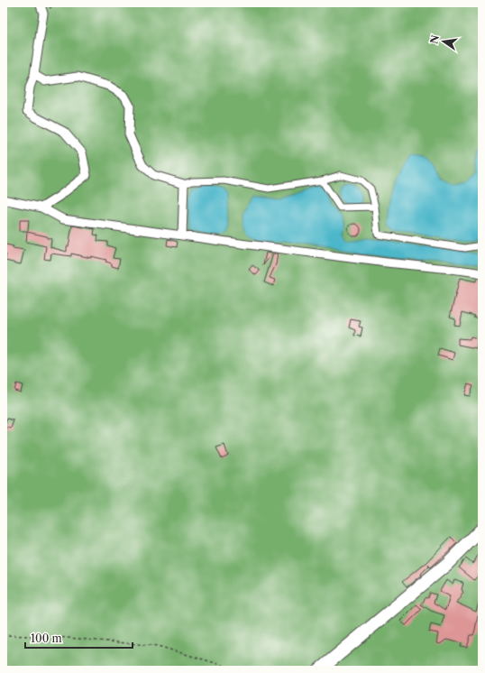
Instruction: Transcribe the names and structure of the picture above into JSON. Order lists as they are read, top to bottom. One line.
{"scale_bar":"100 m","north":"left"}
